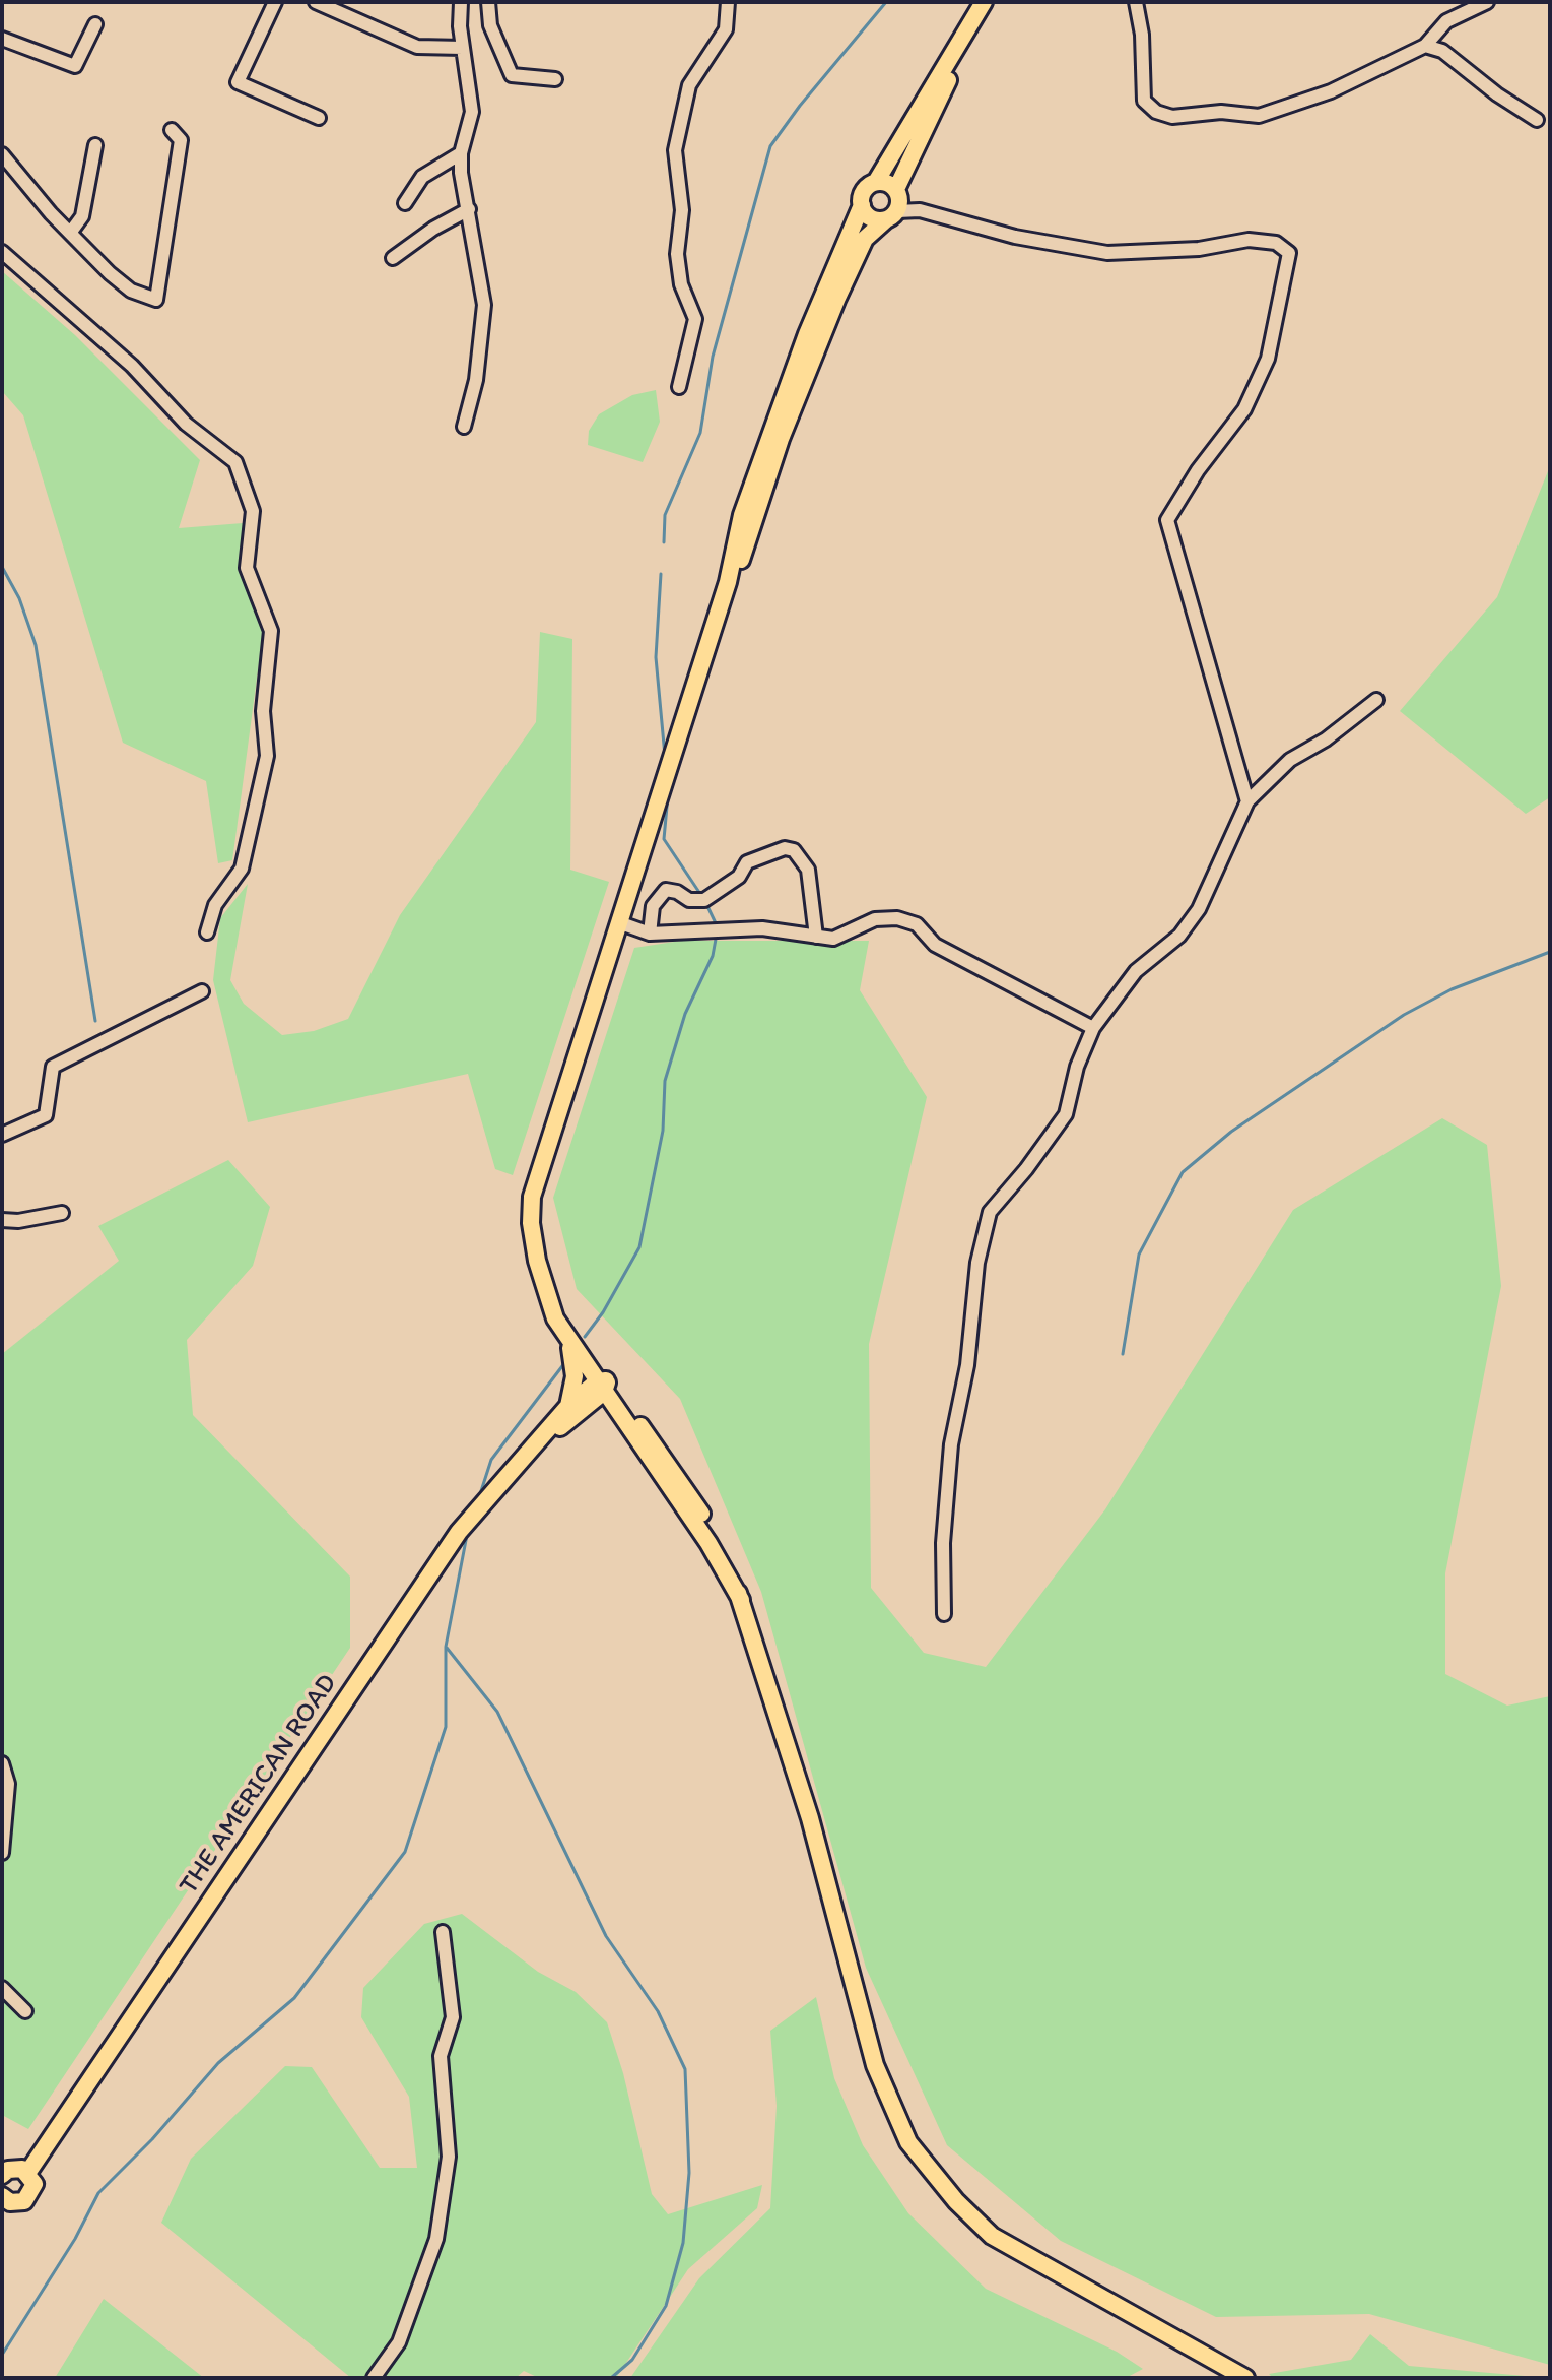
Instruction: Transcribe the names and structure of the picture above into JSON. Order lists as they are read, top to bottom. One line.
{"streets":{"main road":["THE AMERICAN ROAD"]}}
